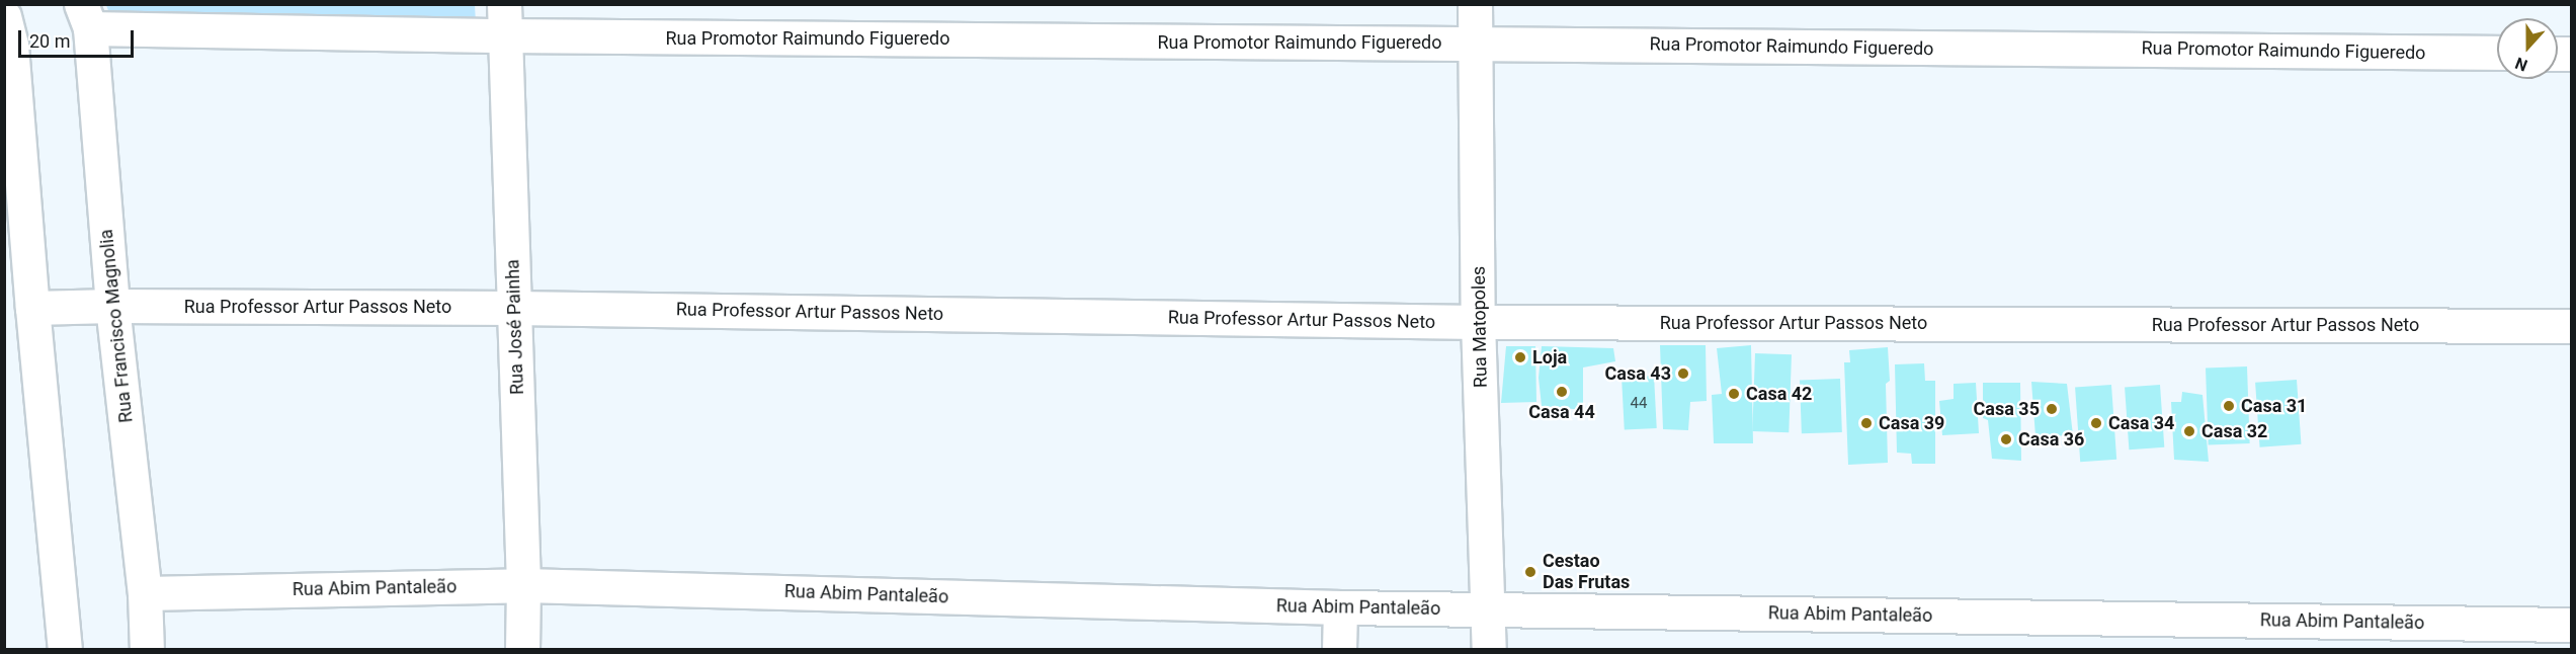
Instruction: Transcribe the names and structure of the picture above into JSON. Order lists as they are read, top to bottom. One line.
{"streets":{"street":["Rua Promotor Raimundo Figueredo","Rua Professor Artur Passos Neto","Rua Francisco Magnolia","Rua José Painha","Rua Matopoles","Rua Abim Pantaleão"]},"crossings":[["Rua Promotor Raimundo Figueredo","Rua Francisco Magnolia"],["Rua Promotor Raimundo Figueredo","Rua José Painha"],["Rua Promotor Raimundo Figueredo","Rua Matopoles"],["Rua Professor Artur Passos Neto","Rua Francisco Magnolia"],["Rua Professor Artur Passos Neto","Rua José Painha"],["Rua Professor Artur Passos Neto","Rua Matopoles"],["Rua Francisco Magnolia","Rua Abim Pantaleão"],["Rua José Painha","Rua Abim Pantaleão"],["Rua Matopoles","Rua Abim Pantaleão"]],"places":["Loja","Casa 43","Casa 44","Casa 42","Casa 31","Casa 35","Casa 39","Casa 34","Casa 32","Casa 36","Cestao Das Frutas"],"house_numbers":["44"],"scale_bar":"20 m","north":"bottom"}
